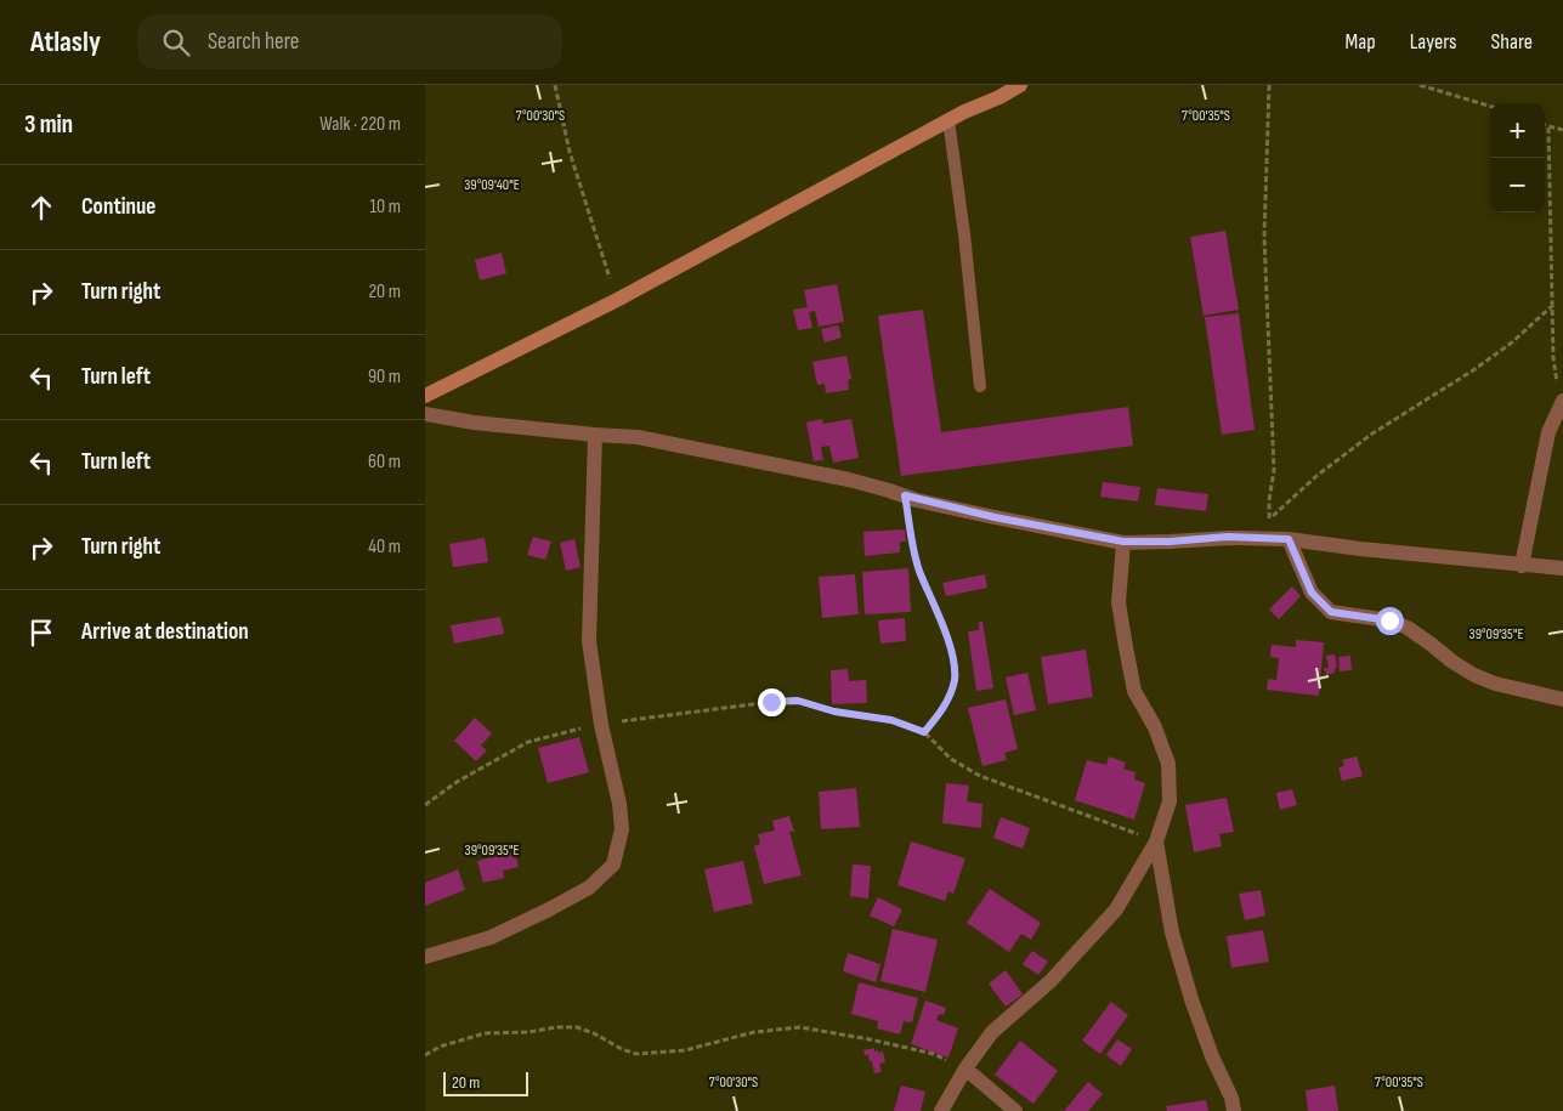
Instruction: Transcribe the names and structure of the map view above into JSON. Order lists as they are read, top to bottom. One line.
{"scale_bar":"20 m","page":{"header":"Atlasly","search":"Search here","nav":["Map","Layers","Share"],"heading":["3 min","Walk · 220 m"],"map_buttons":["+","−"],"list":[["Continue","10 m"],["Turn right","20 m"],["Turn left","90 m"],["Turn left","60 m"],["Turn right","40 m"],"Arrive at destination"],"scale":"20 m"},"coordinates":["7°00'30\"S","7°00'35\"S","39°09'40\"E","39°09'35\"E"]}
